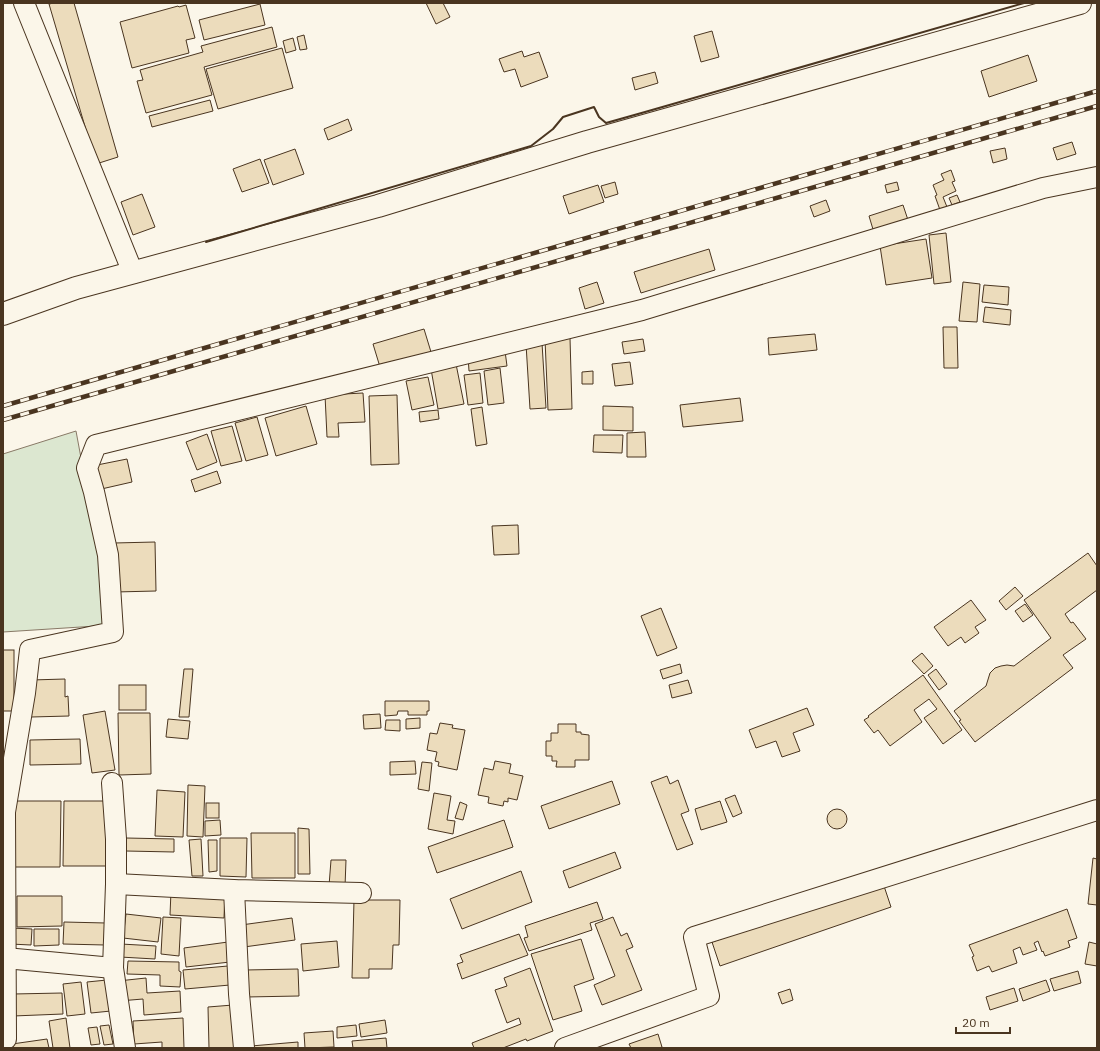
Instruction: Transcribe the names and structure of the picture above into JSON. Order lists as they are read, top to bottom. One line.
{"scale_bar":"20 m"}
